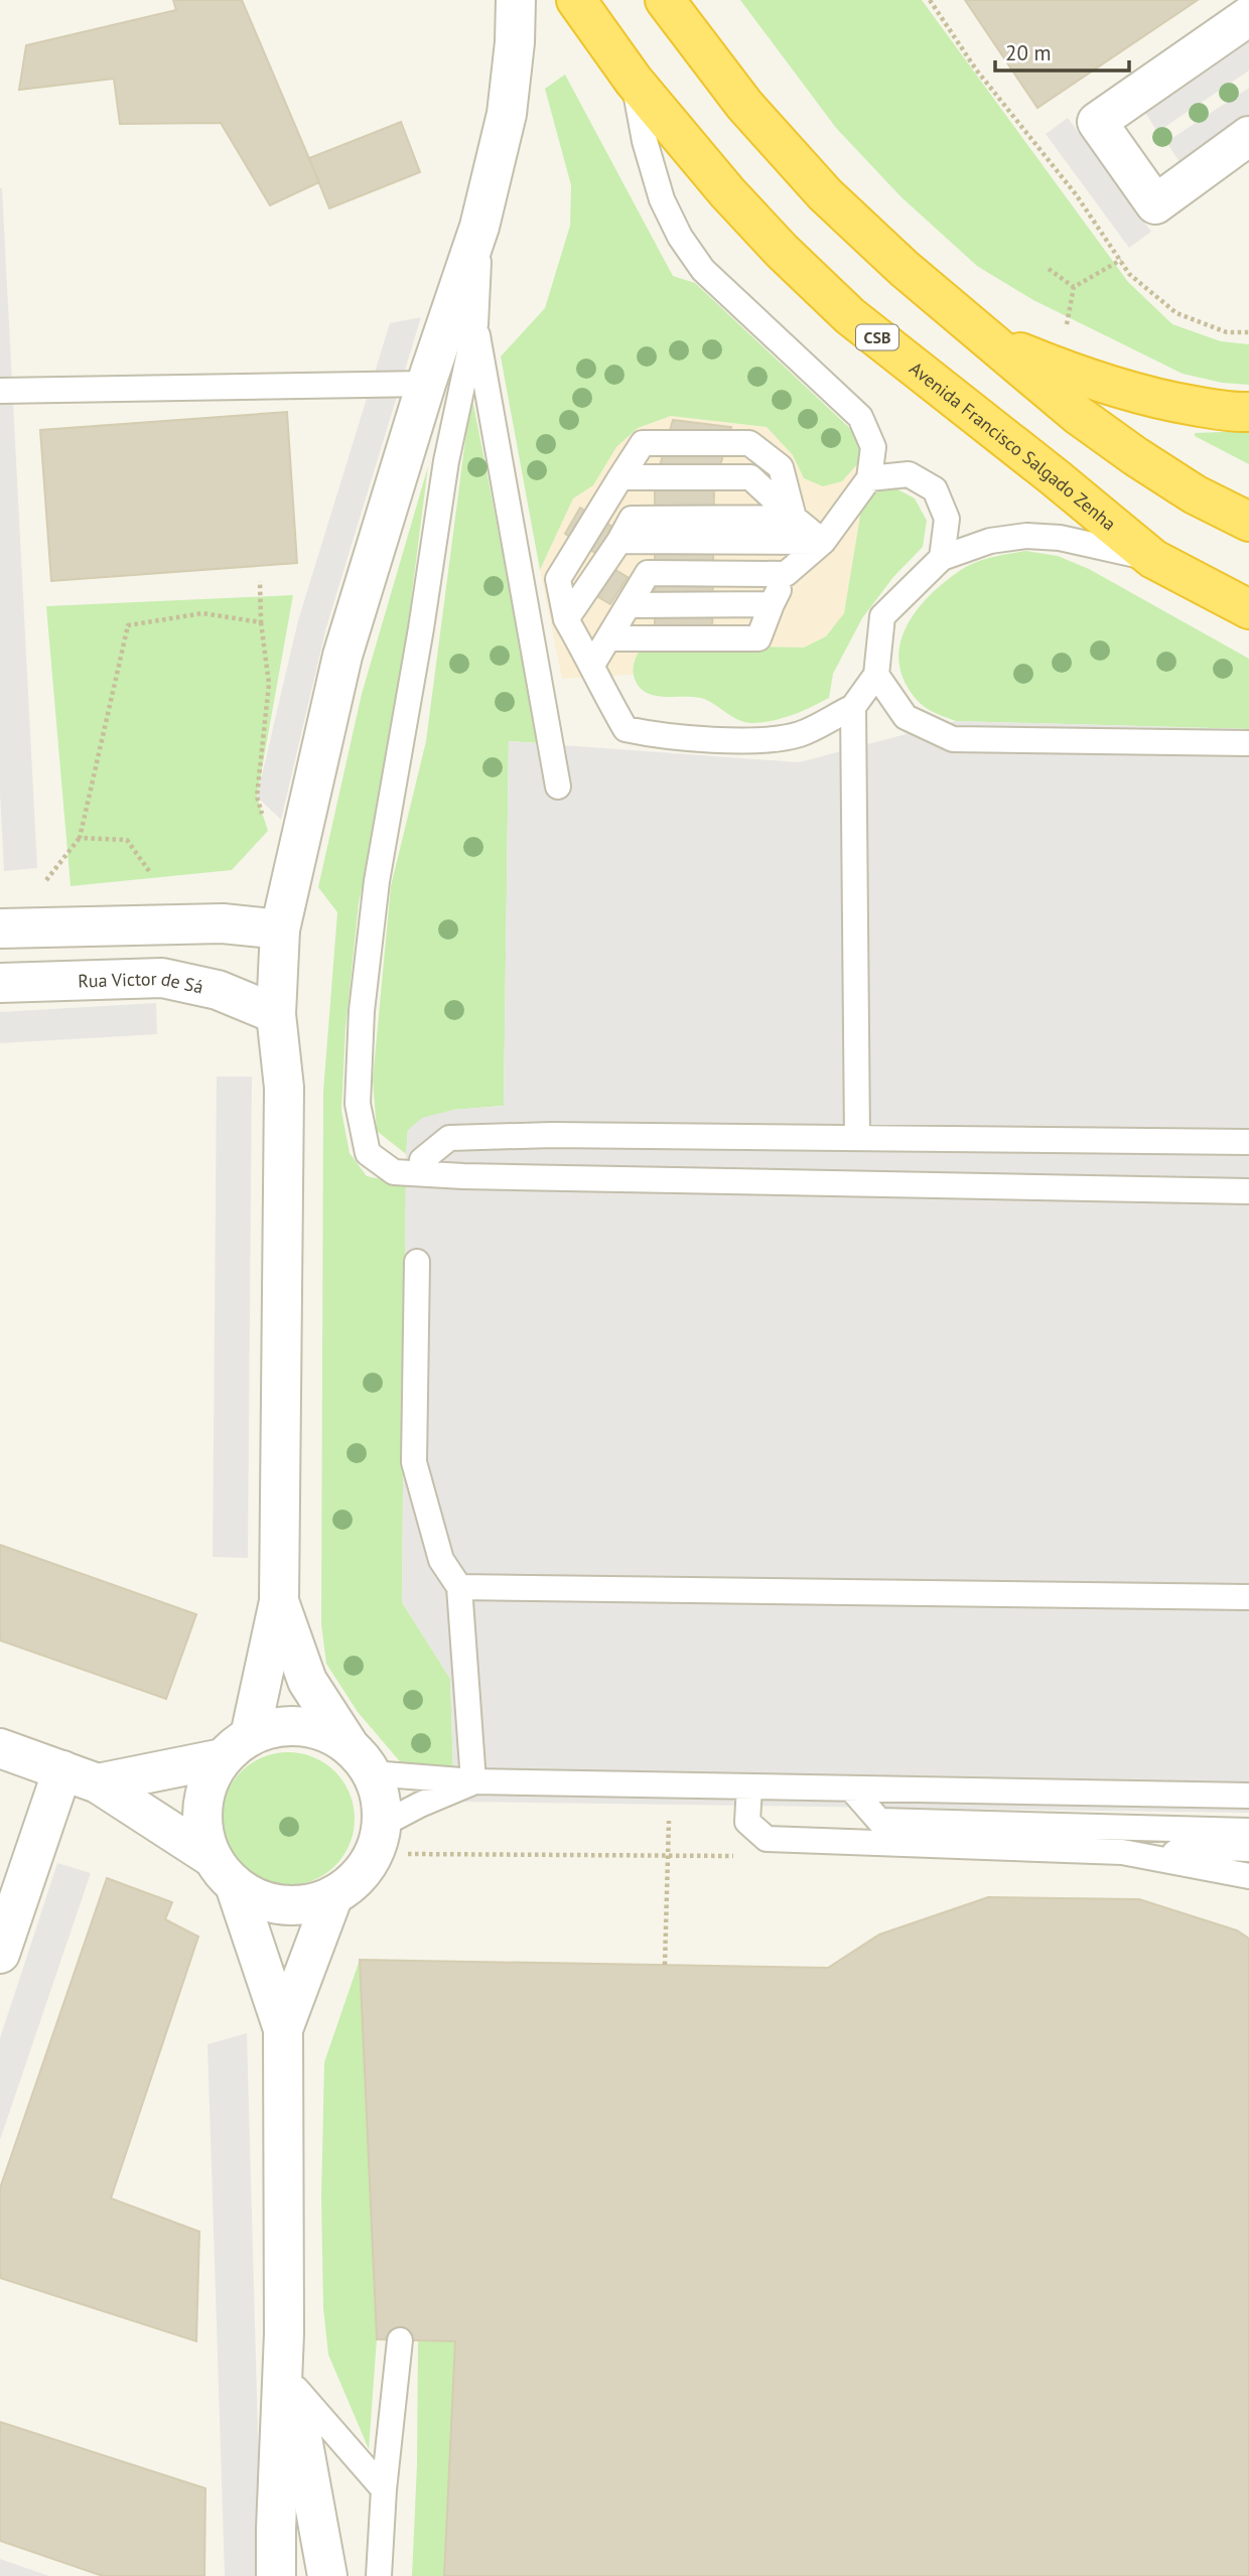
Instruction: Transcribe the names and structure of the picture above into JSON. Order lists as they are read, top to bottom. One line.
{"streets":{"highway":["CSB","Avenida Francisco Salgado Zenha"],"street":["Rua Victor de Sá"]},"scale_bar":"20 m"}
